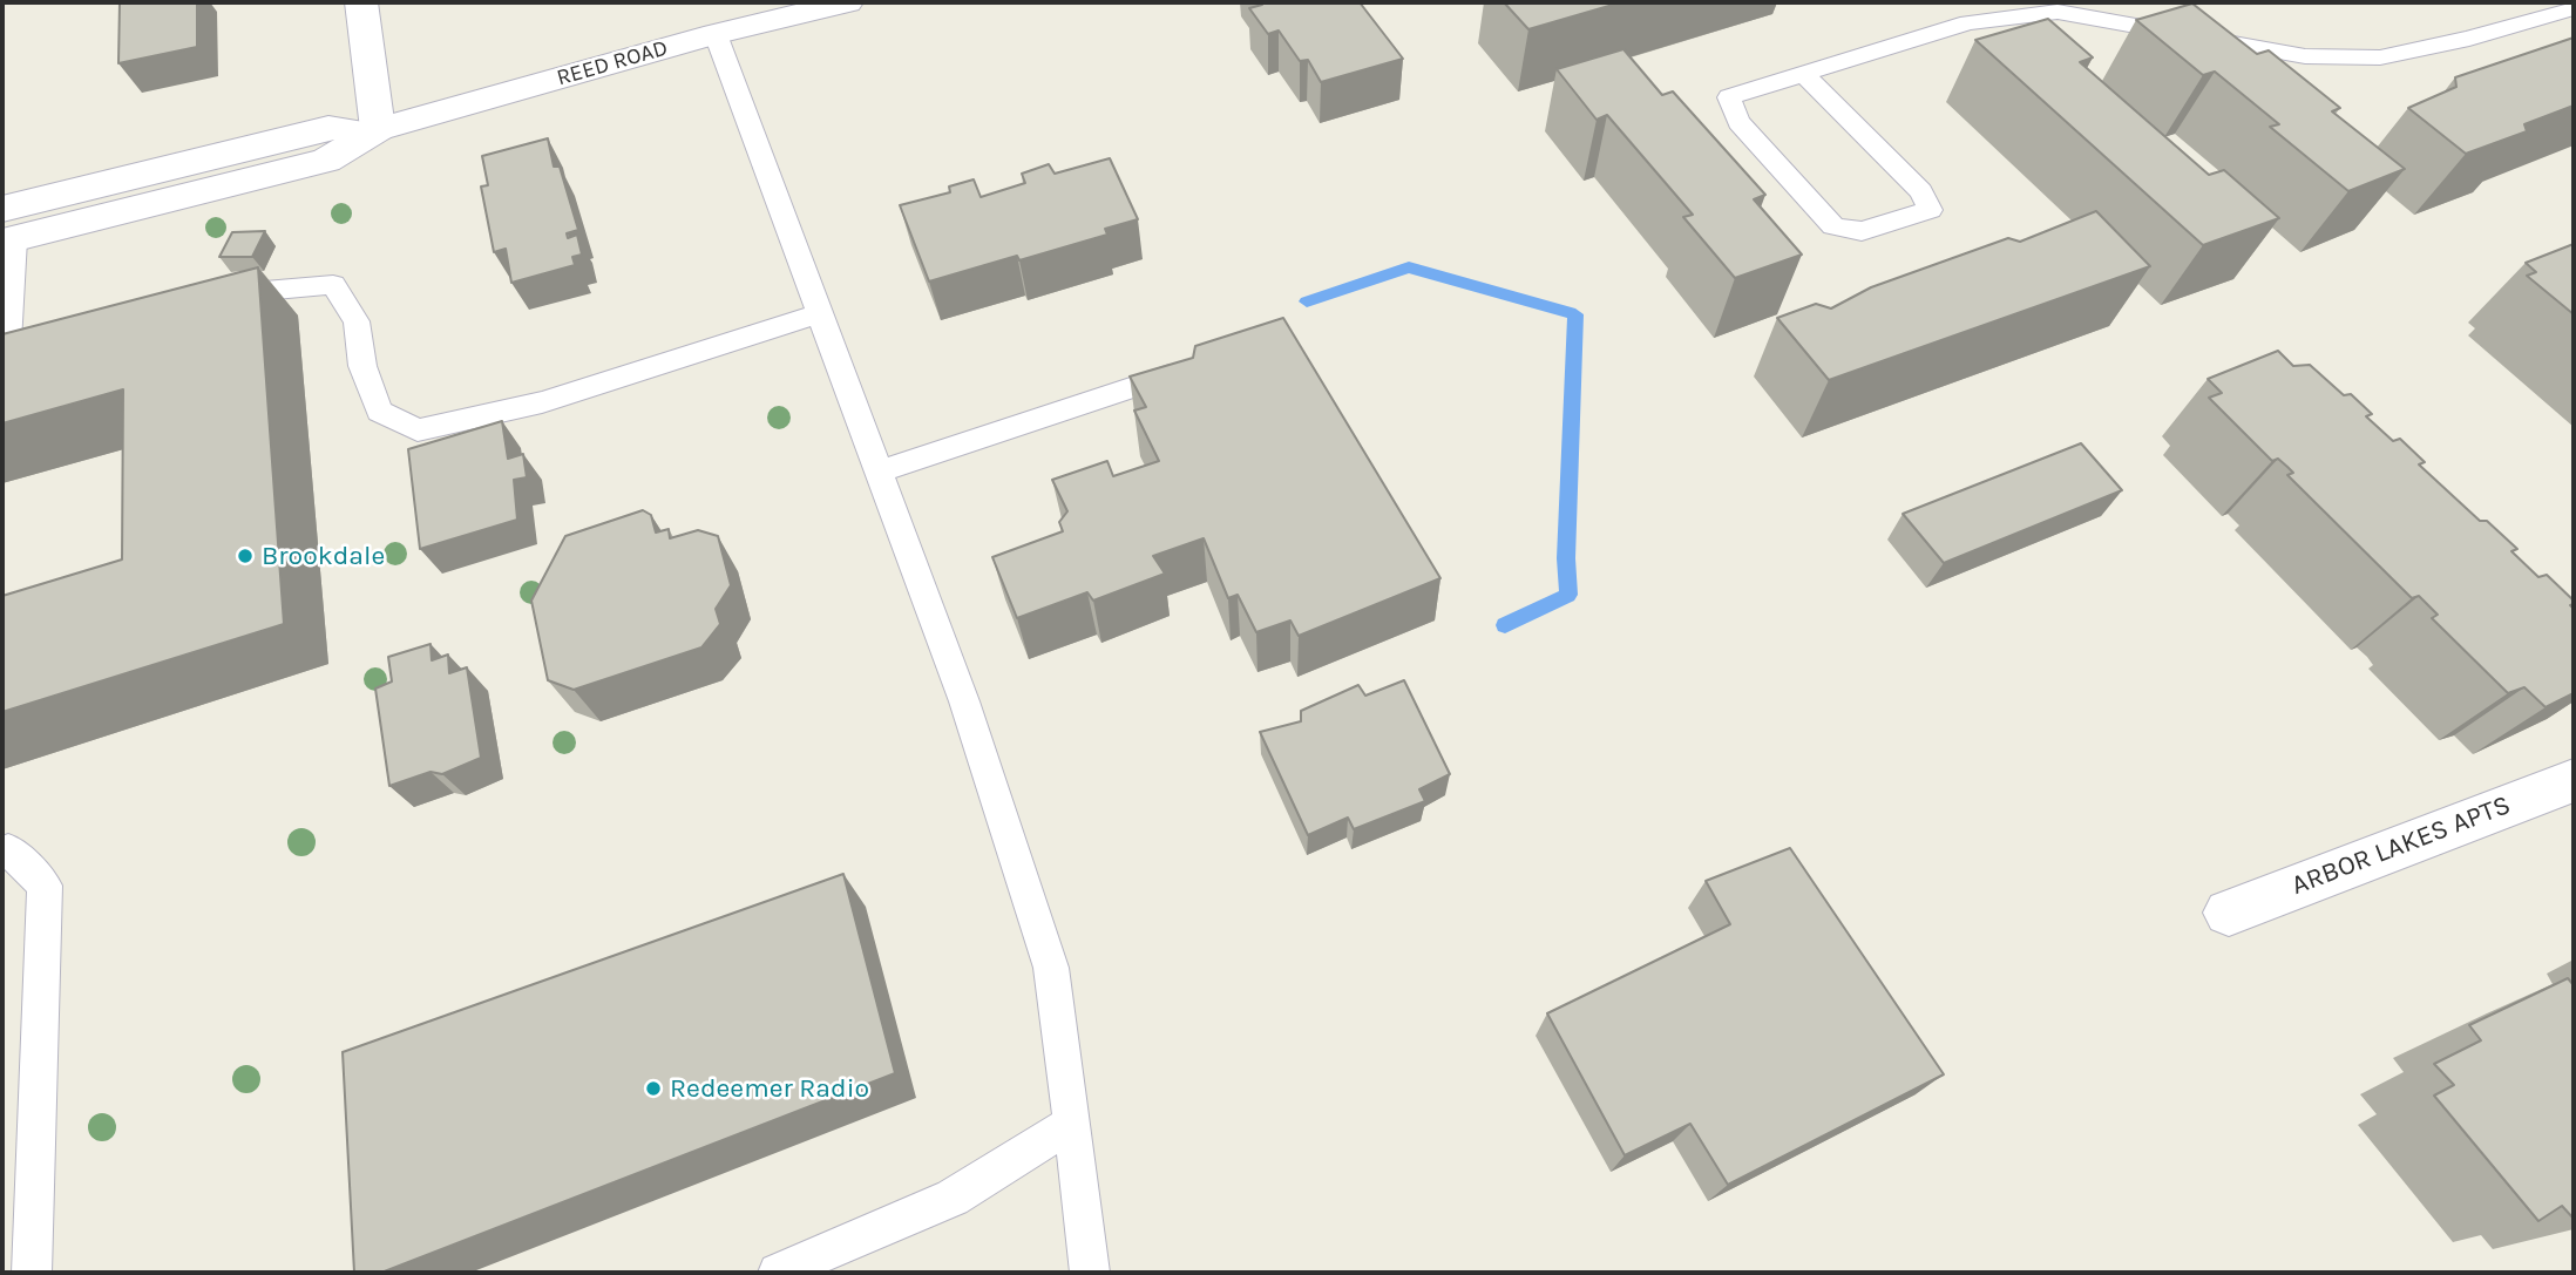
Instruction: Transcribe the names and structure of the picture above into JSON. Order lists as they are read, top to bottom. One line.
{"streets":{"main road":["REED ROAD","ARBOR LAKES APTS"]},"places":["Brookdale","Redeemer Radio"]}
